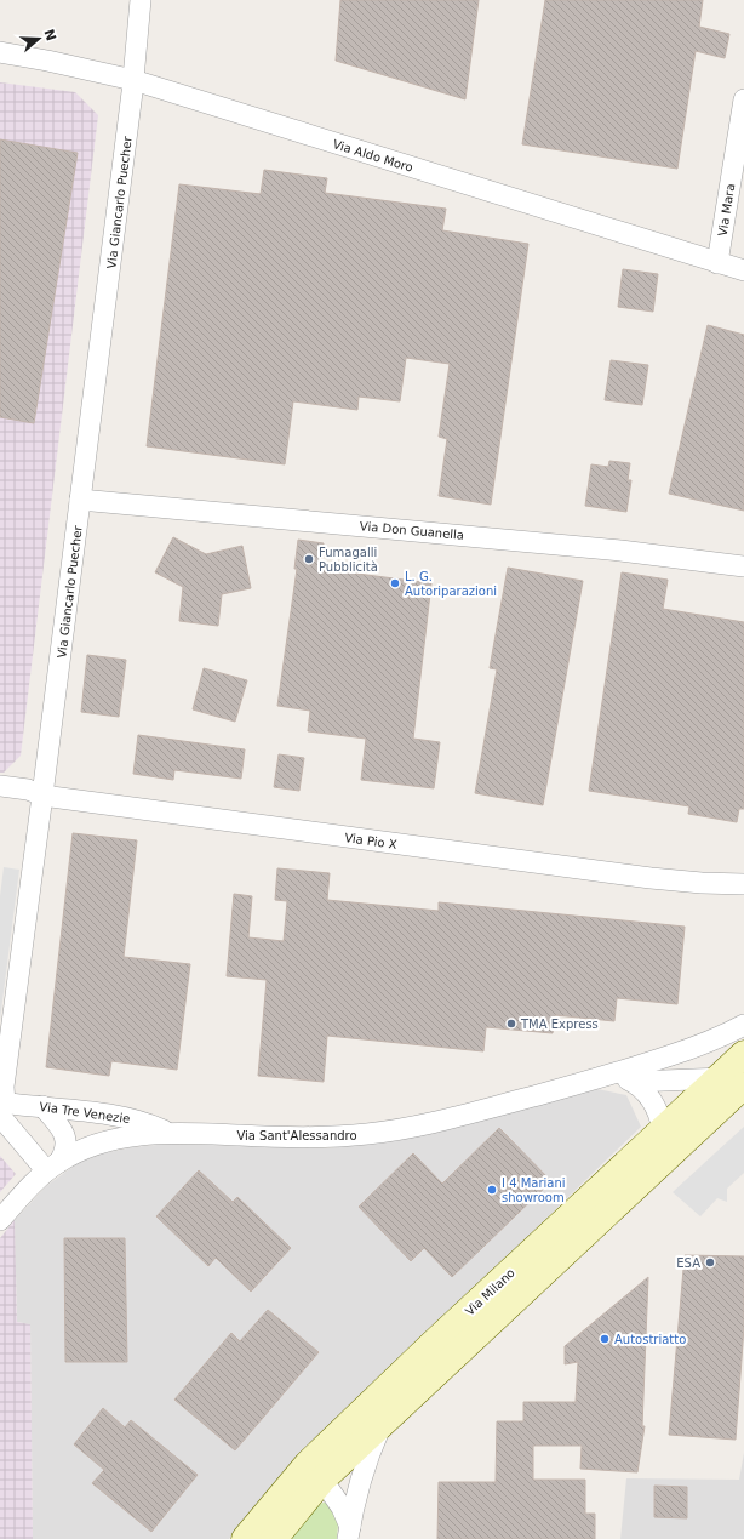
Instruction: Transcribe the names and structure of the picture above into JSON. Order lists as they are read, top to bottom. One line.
{"streets":{"main road":["Via Milano"],"street":["Via Aldo Moro","Via Giancarlo Puecher","Via Mara","Via Don Guanella","Via Pio X","Via Tre Venezie","Via Sant'Alessandro"]},"crossings":[["Via Aldo Moro","Via Giancarlo Puecher"],["Via Aldo Moro","Via Mara"],["Via Giancarlo Puecher","Via Don Guanella"],["Via Giancarlo Puecher","Via Pio X"],["Via Giancarlo Puecher","Via Tre Venezie"],["Via Tre Venezie","Via Sant'Alessandro"]],"places":["Fumagalli Pubblicità","L. G. Autoriparazioni","TMA Express","I 4 Mariani showroom","ESA","Autostriatto"],"north":"right"}
